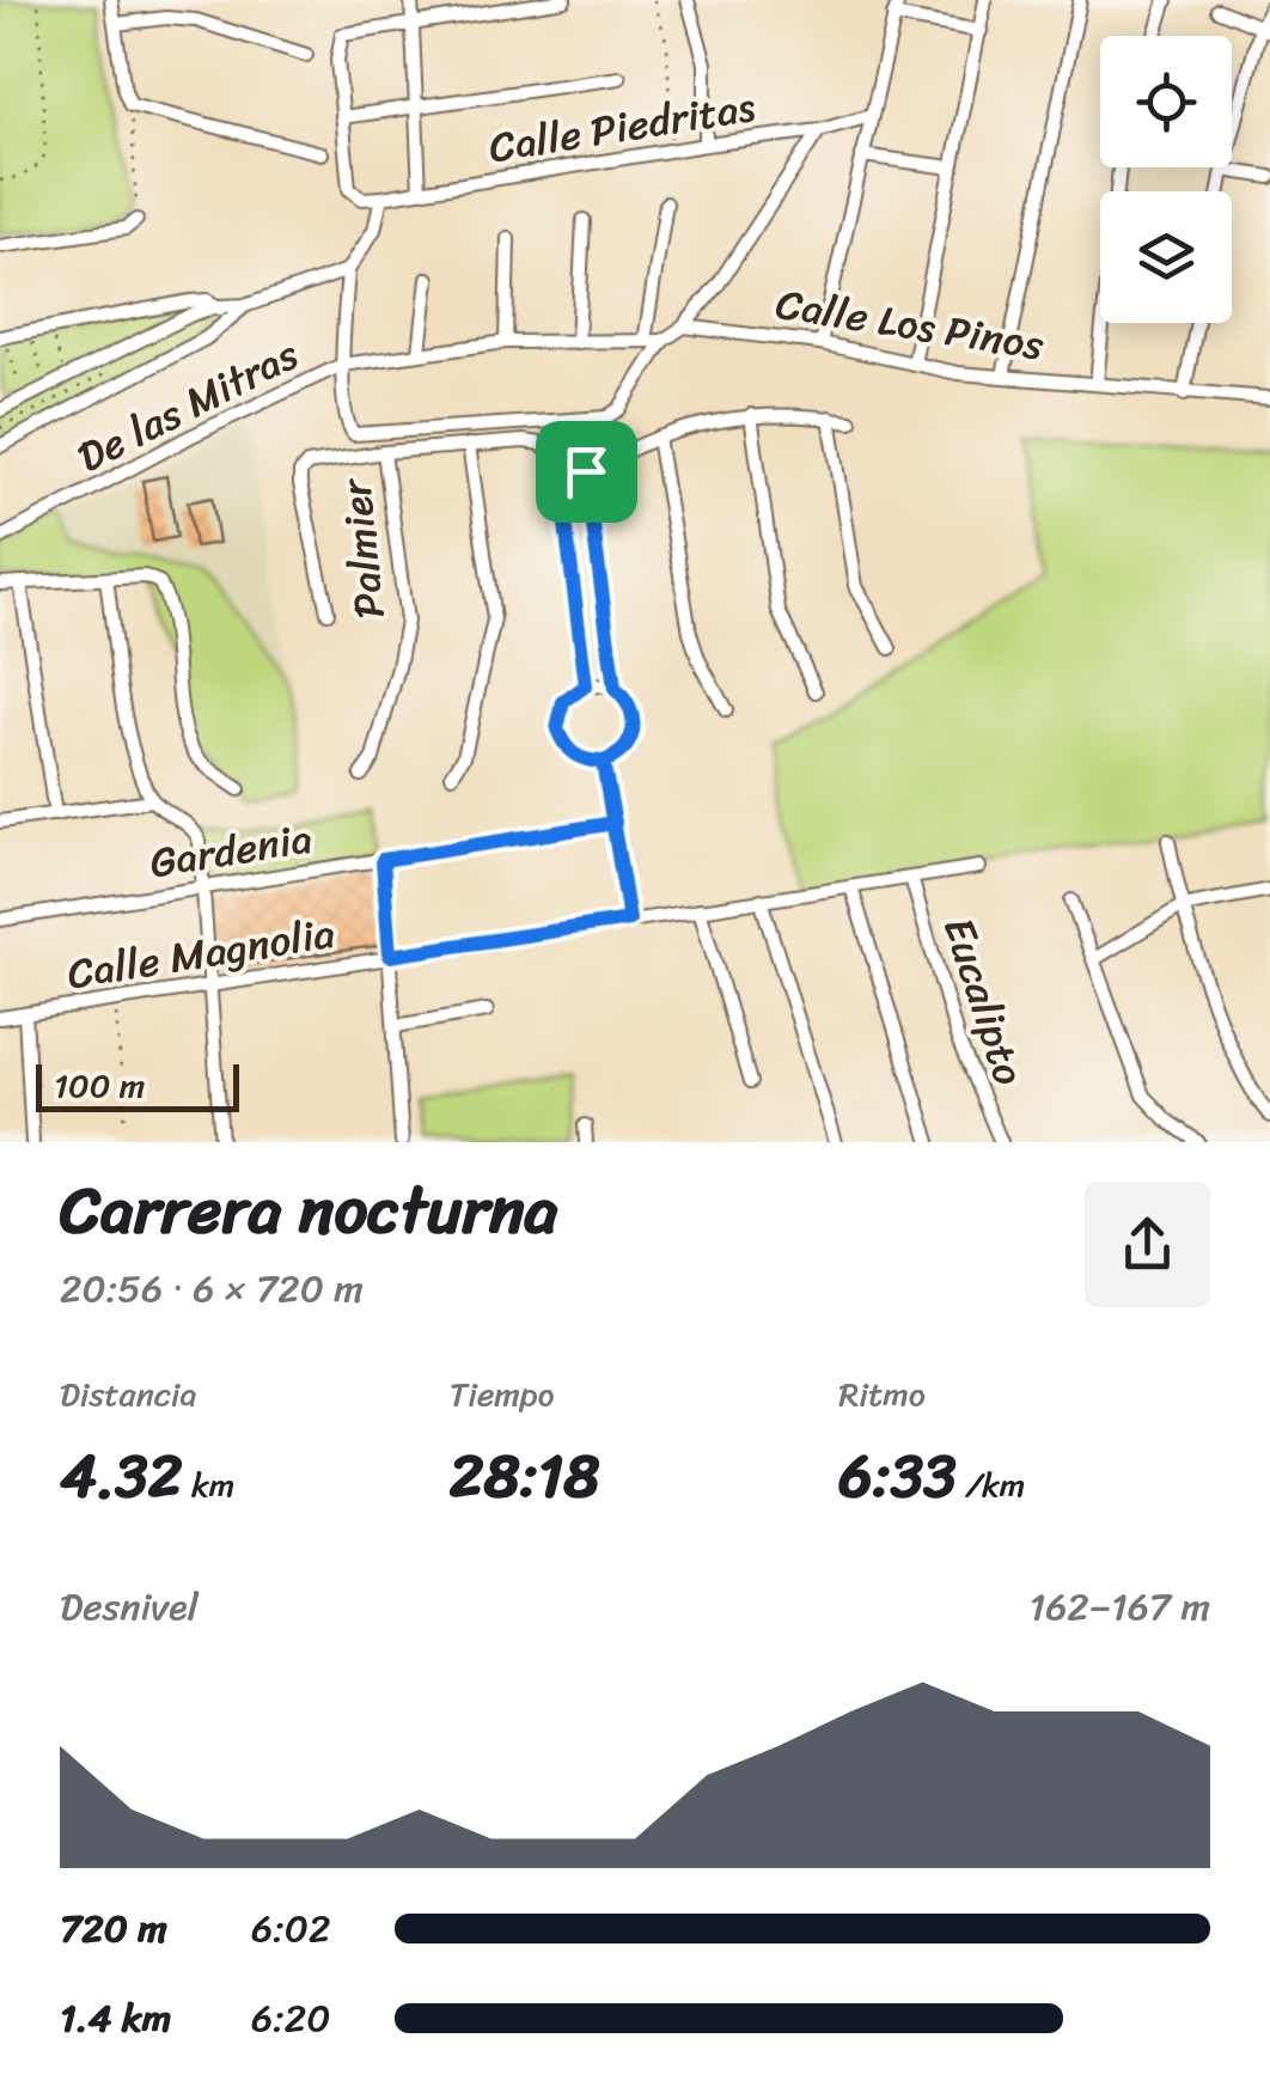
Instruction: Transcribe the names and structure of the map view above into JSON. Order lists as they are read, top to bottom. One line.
{"streets":{"street":["Calle Piedritas","Calle Los Pinos","De las Mitras","Palmier","Gardenia","Calle Magnolia","Eucalipto"]},"crossings":[["Calle Magnolia","Eucalipto"]],"scale_bar":"100 m","page":{"scale":"100 m","heading":["Carrera nocturna","20:56 · 6 × 720 m"],"stats":[["Distancia","4.32 km"],["Tiempo","28:18"],["Ritmo","6:33 /km"]],"chart":["Desnivel","162–167 m"],"list":[{"name":"720 m","note":"6:02"},{"name":"1.4 km","note":"6:20"}]}}
